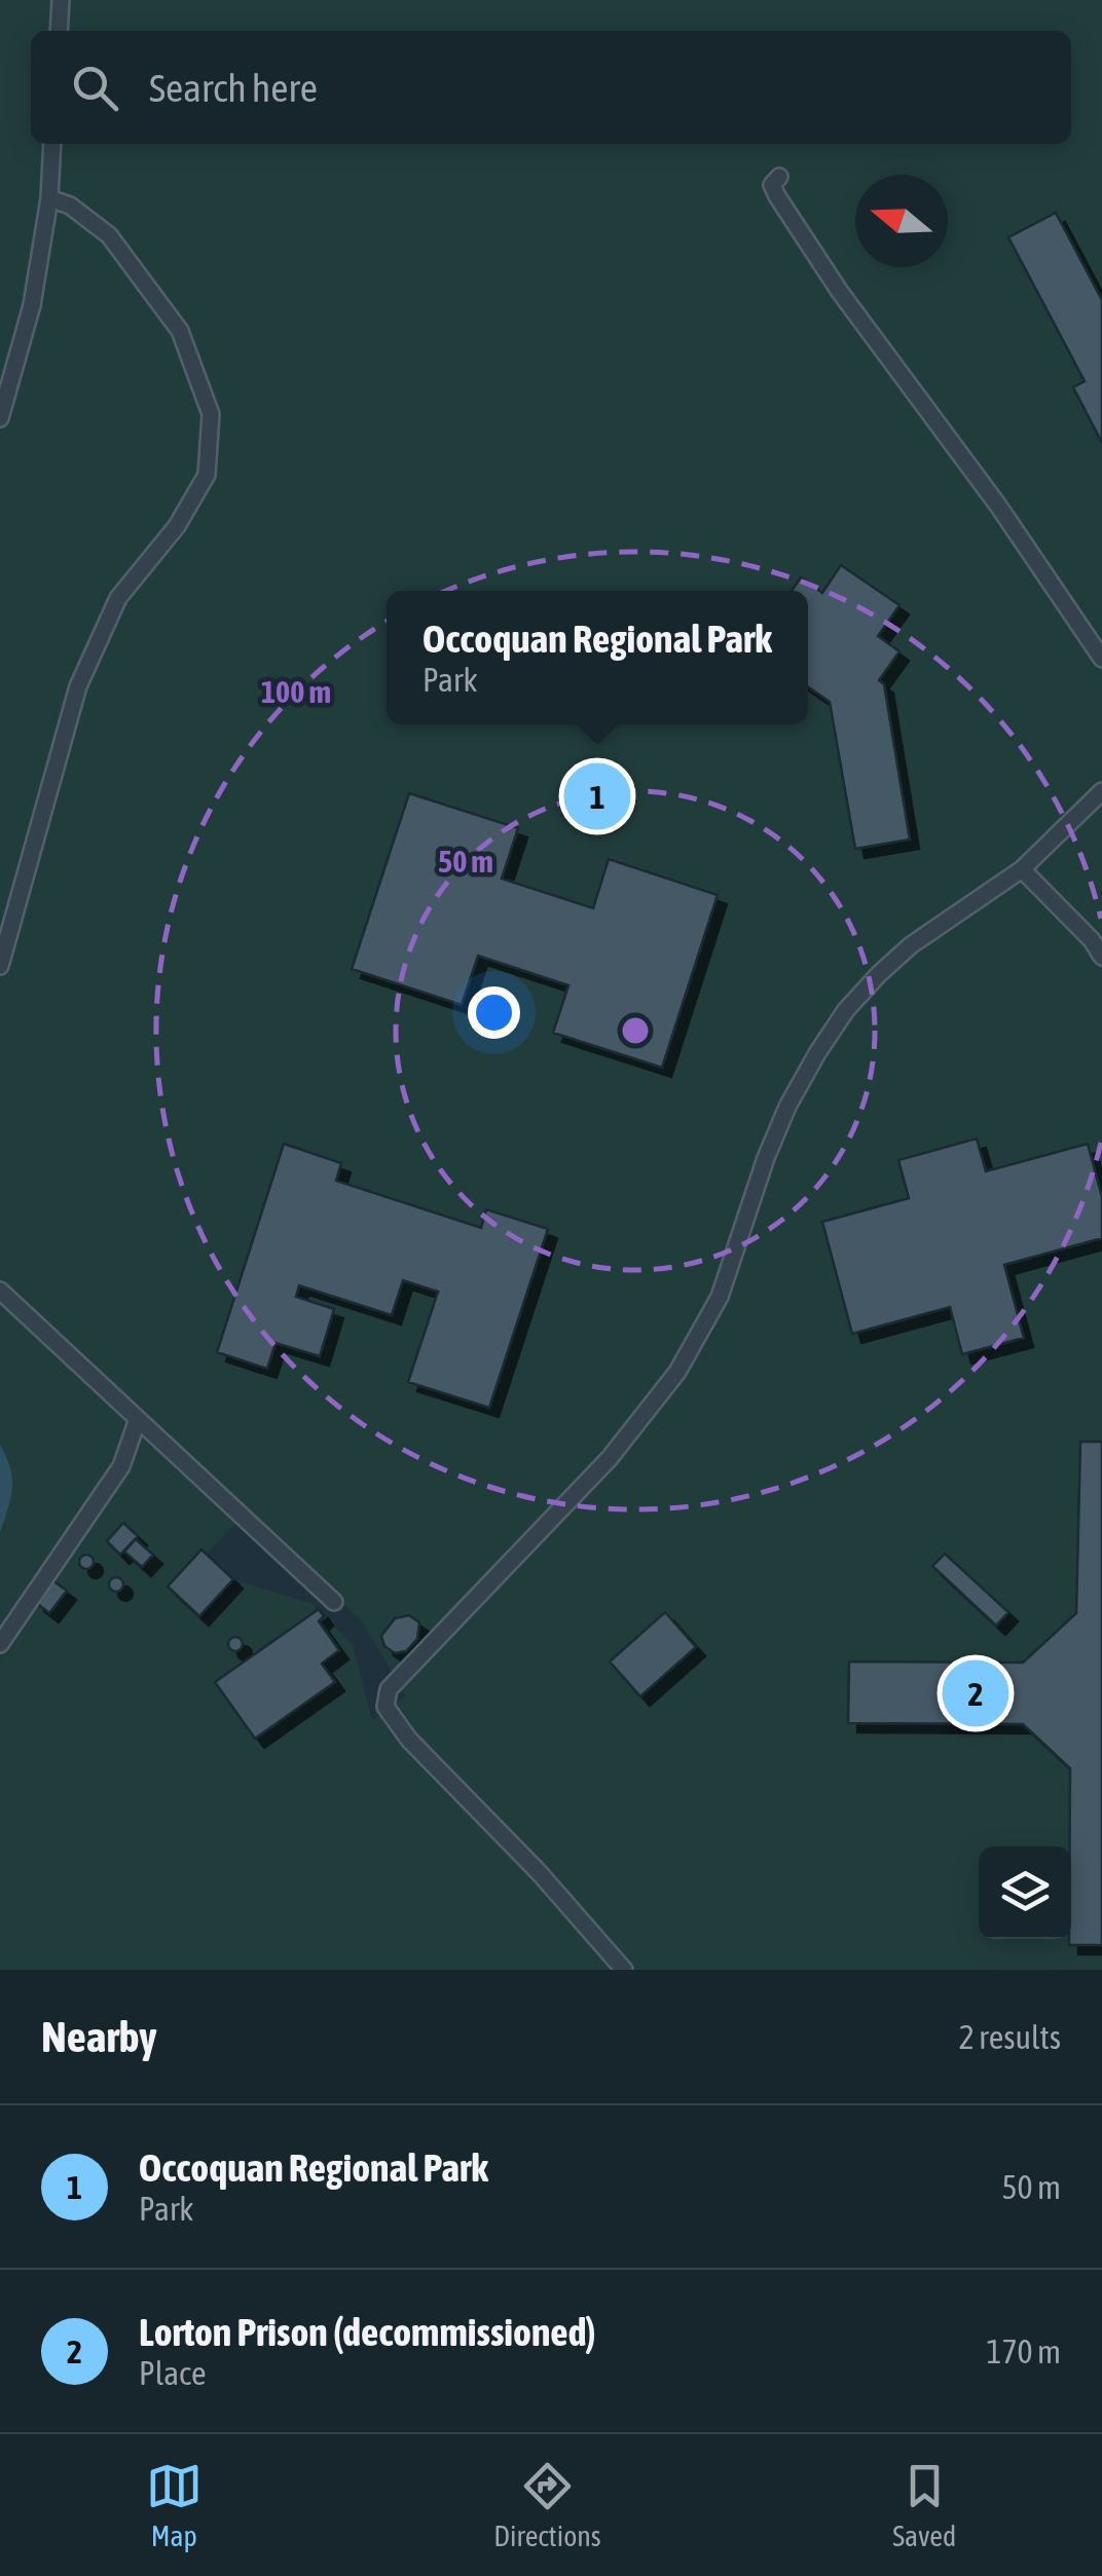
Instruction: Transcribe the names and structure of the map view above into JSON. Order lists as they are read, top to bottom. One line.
{"north":"left","page":{"search":"Search here","popup":["Occoquan Regional Park","Park"],"pins":["1","2"],"heading":["Nearby","2 results"],"list":[{"mark":"1","name":"Occoquan Regional Park","note":"Park","value":"50 m"},{"mark":"2","name":"Lorton Prison (decommissioned)","note":"Place","value":"170 m"}],"nav":["Map","Directions","Saved"]},"rings":["100 m","50 m"]}
